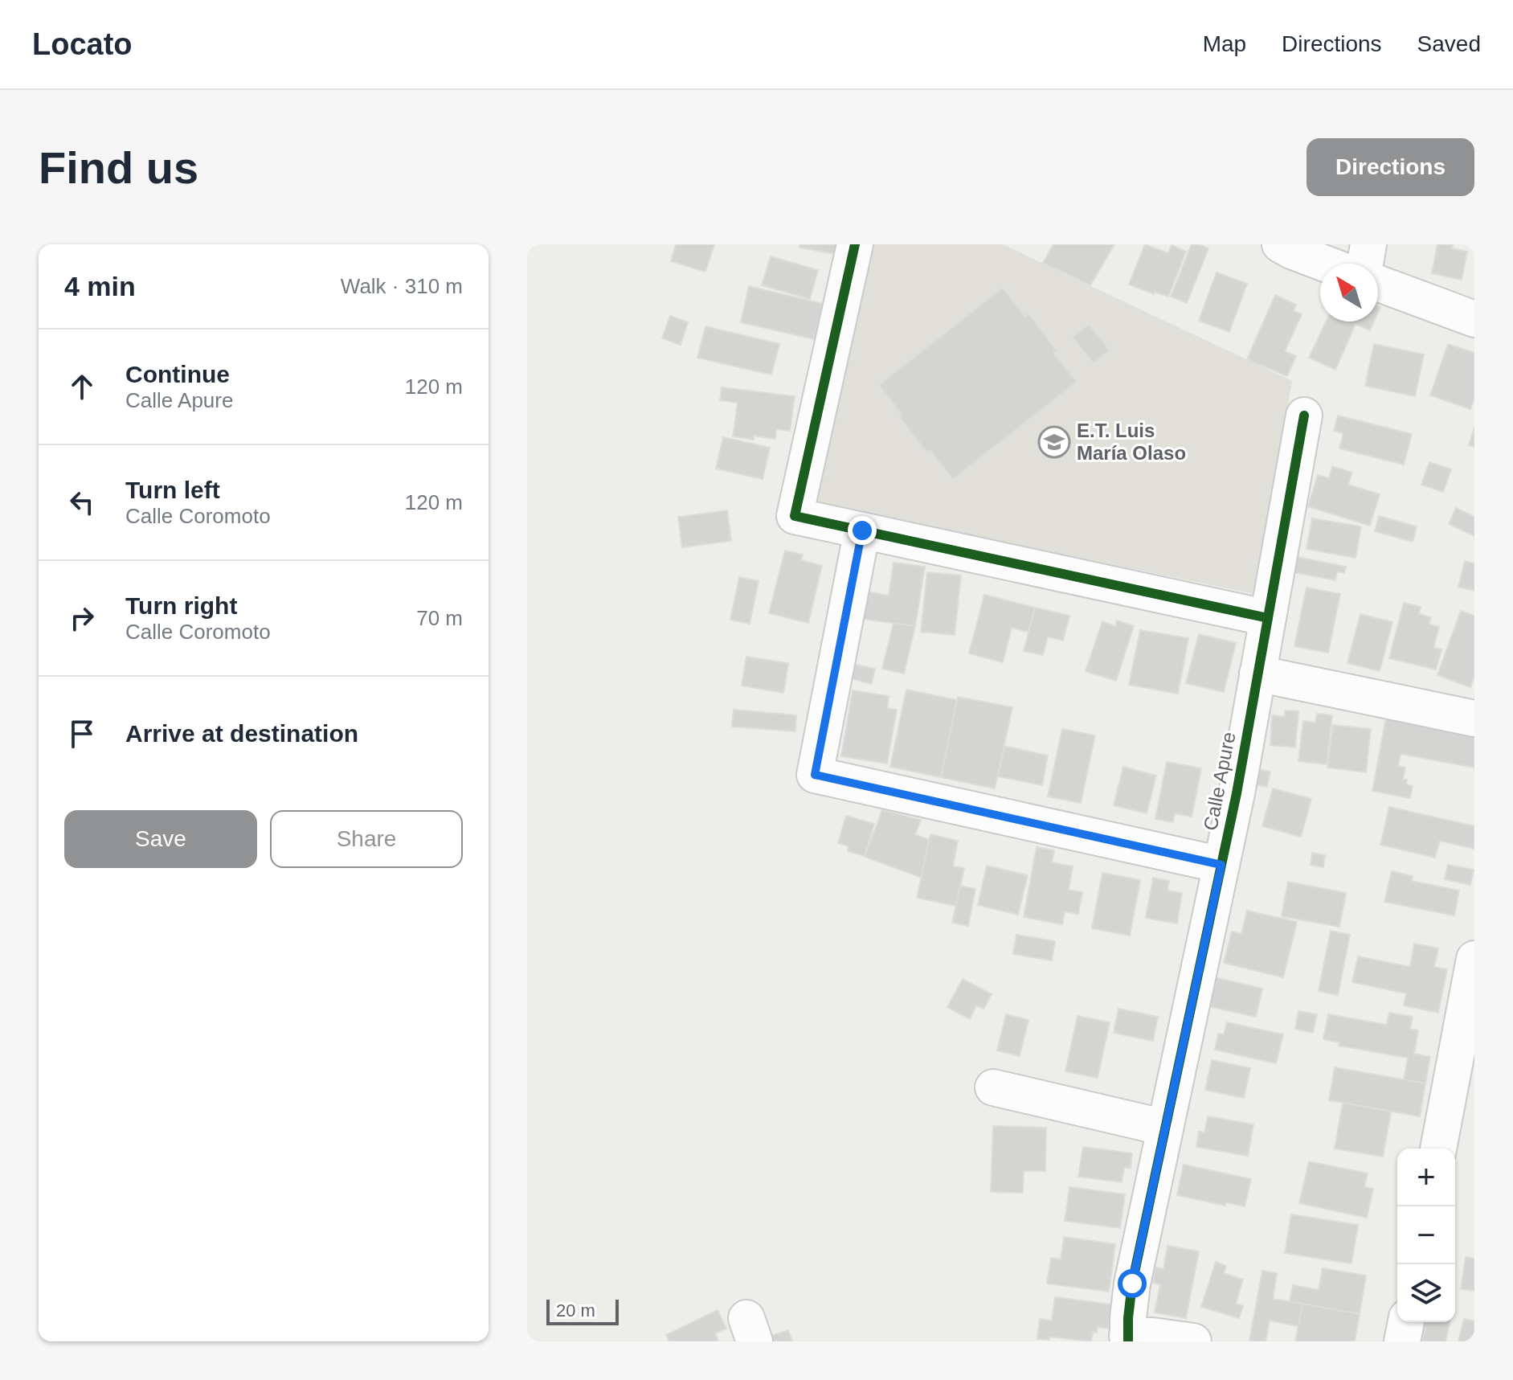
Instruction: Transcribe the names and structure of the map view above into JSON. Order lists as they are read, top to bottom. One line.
{"streets":{"street":["Calle Apure"]},"places":{"school or university":["E.T. Luis María Olaso"]},"scale_bar":"20 m","north":"top left","page":{"header":"Locato","nav":["Map","Directions","Saved"],"buttons":["Directions",["Save","Share"]],"title":"Find us","heading":["4 min","Walk · 310 m"],"list":[["Continue","Calle Apure","120 m"],["Turn left","Calle Coromoto","120 m"],["Turn right","Calle Coromoto","70 m"],"Arrive at destination"],"map_buttons":["+","−"],"scale":"20 m"}}
